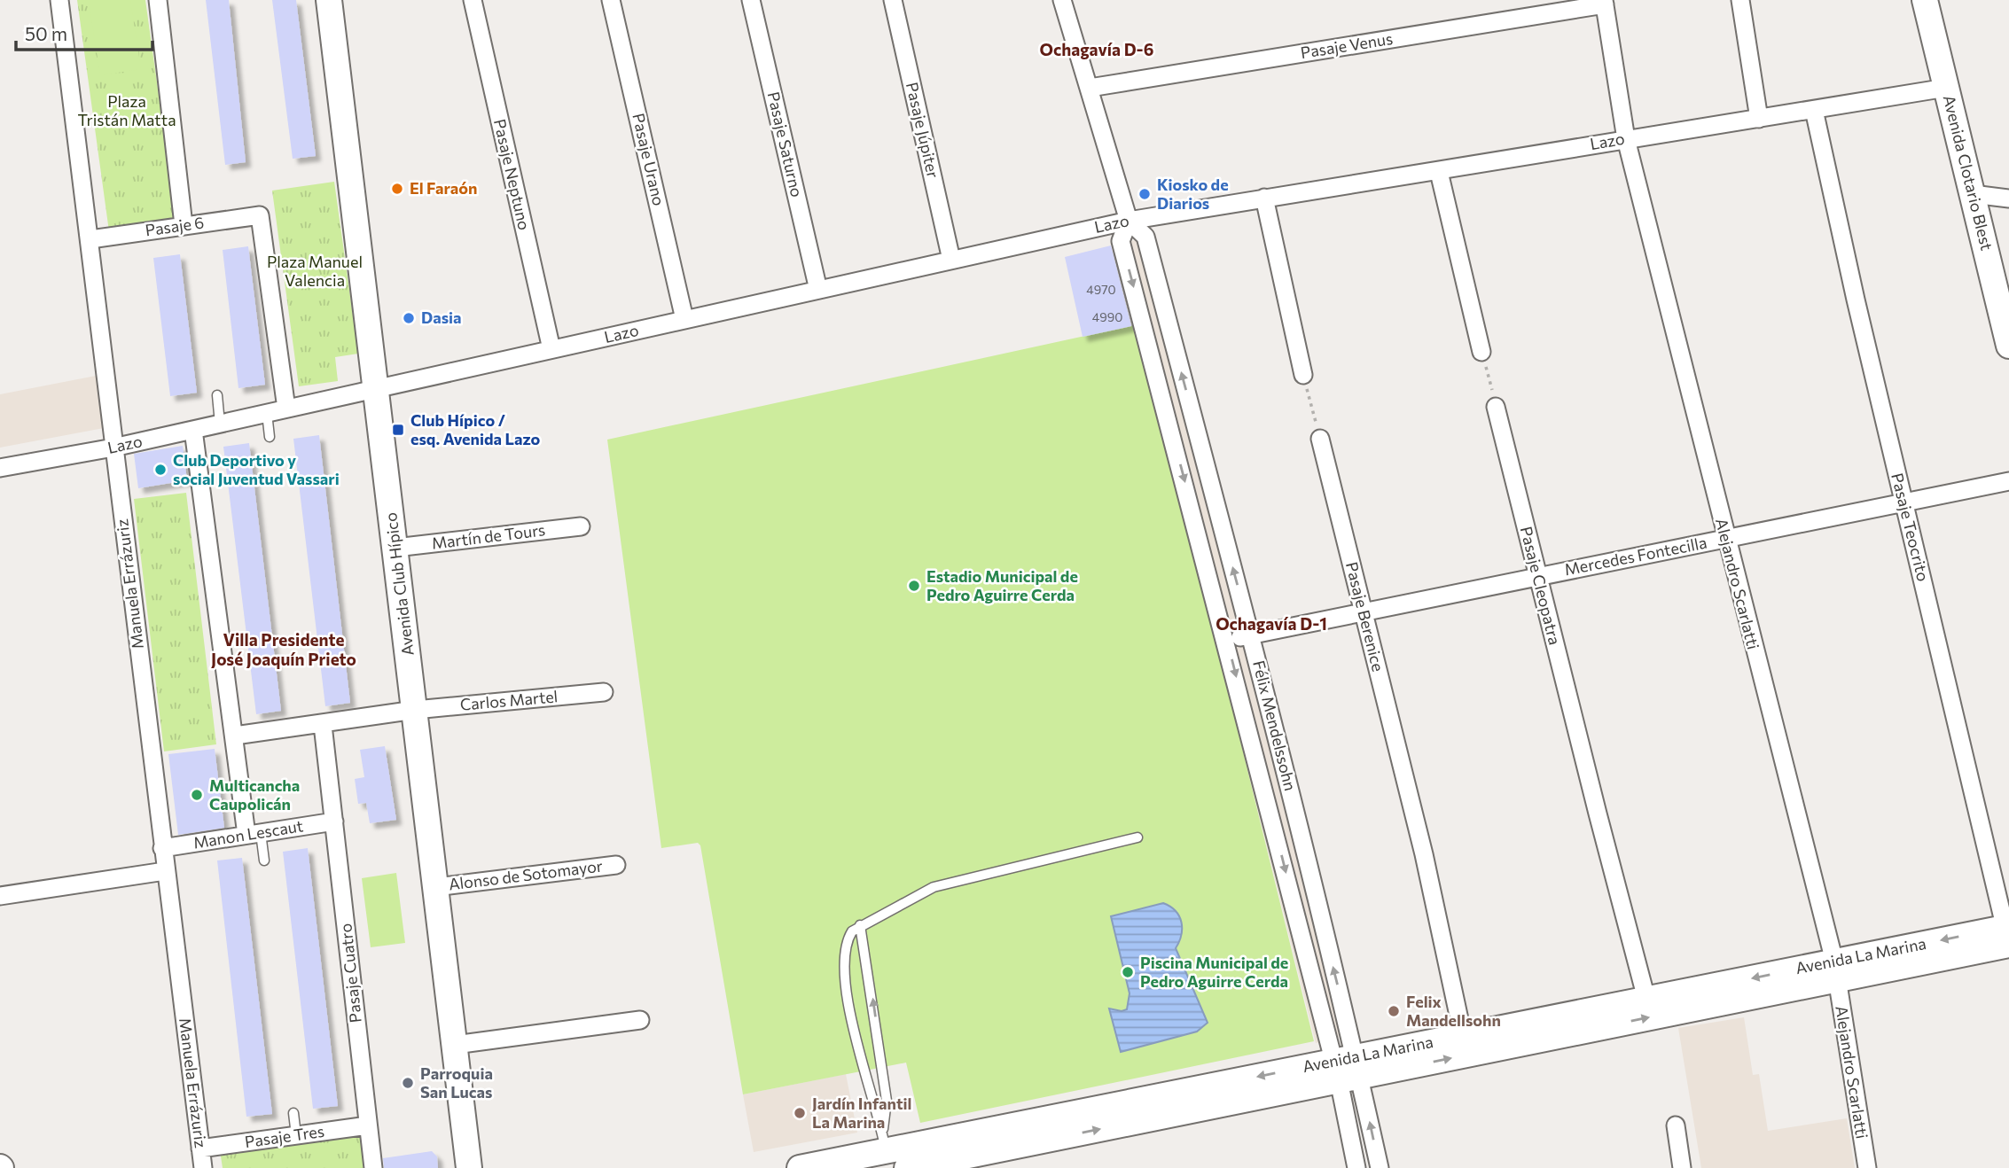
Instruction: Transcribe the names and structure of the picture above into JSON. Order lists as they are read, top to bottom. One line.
{"streets":{"street":["Pasaje Venus","Pasaje Júpiter","Lazo","Pasaje Saturno","Pasaje Urano","Avenida Clotario Blest","Pasaje Neptuno","Pasaje 6","Pasaje Teocrito","Martín de Tours","Mercedes Fontecilla","Manuela Errázuriz","Avenida Club Hípico","Alejandro Scarlatti","Pasaje Cleopatra","Pasaje Berenice","Carlos Martel","Félix Mendelssohn","Manon Lescaut","Alonso de Sotomayor","Avenida La Marina","Pasaje Cuatro","Pasaje Tres"]},"crossings":[["Pasaje Venus","Alejandro Scarlatti"],["Pasaje Venus","Félix Mendelssohn"],["Pasaje Júpiter","Lazo"],["Lazo","Pasaje Saturno"],["Lazo","Pasaje Urano"],["Lazo","Avenida Clotario Blest"],["Lazo","Pasaje Neptuno"],["Lazo","Pasaje 6"],["Lazo","Pasaje Teocrito"],["Lazo","Manuela Errázuriz"],["Lazo","Avenida Club Hípico"],["Lazo","Alejandro Scarlatti"],["Lazo","Félix Mendelssohn"],["Pasaje 6","Manuela Errázuriz"],["Pasaje Teocrito","Mercedes Fontecilla"],["Pasaje Teocrito","Avenida La Marina"],["Martín de Tours","Avenida Club Hípico"],["Mercedes Fontecilla","Alejandro Scarlatti"],["Mercedes Fontecilla","Pasaje Cleopatra"],["Mercedes Fontecilla","Pasaje Berenice"],["Mercedes Fontecilla","Félix Mendelssohn"],["Manuela Errázuriz","Manon Lescaut"],["Manuela Errázuriz","Pasaje Tres"],["Avenida Club Hípico","Carlos Martel"],["Avenida Club Hípico","Alonso de Sotomayor"],["Alejandro Scarlatti","Avenida La Marina"],["Pasaje Cleopatra","Avenida La Marina"],["Pasaje Berenice","Avenida La Marina"],["Carlos Martel","Pasaje Cuatro"],["Félix Mendelssohn","Avenida La Marina"],["Manon Lescaut","Pasaje Cuatro"],["Pasaje Cuatro","Pasaje Tres"]],"districts":["Ochagavía D-6","Ochagavía D-1","Villa Presidente José Joaquín Prieto"],"parks":["Plaza Tristán Matta","Plaza Manuel Valencia"],"places":{"other":["El Faraón","Kiosko de Diarios","Dasia","Club Deportivo y social Juventud Vassari","Estadio Municipal de Pedro Aguirre Cerda","Multicancha Caupolicán","Piscina Municipal de Pedro Aguirre Cerda","Felix Mandellsohn","Parroquia San Lucas","Jardín Infantil La Marina"],"transit":["Club Hípico / esq. Avenida Lazo"]},"house_numbers":["4970","4990"],"scale_bar":"50 m"}
